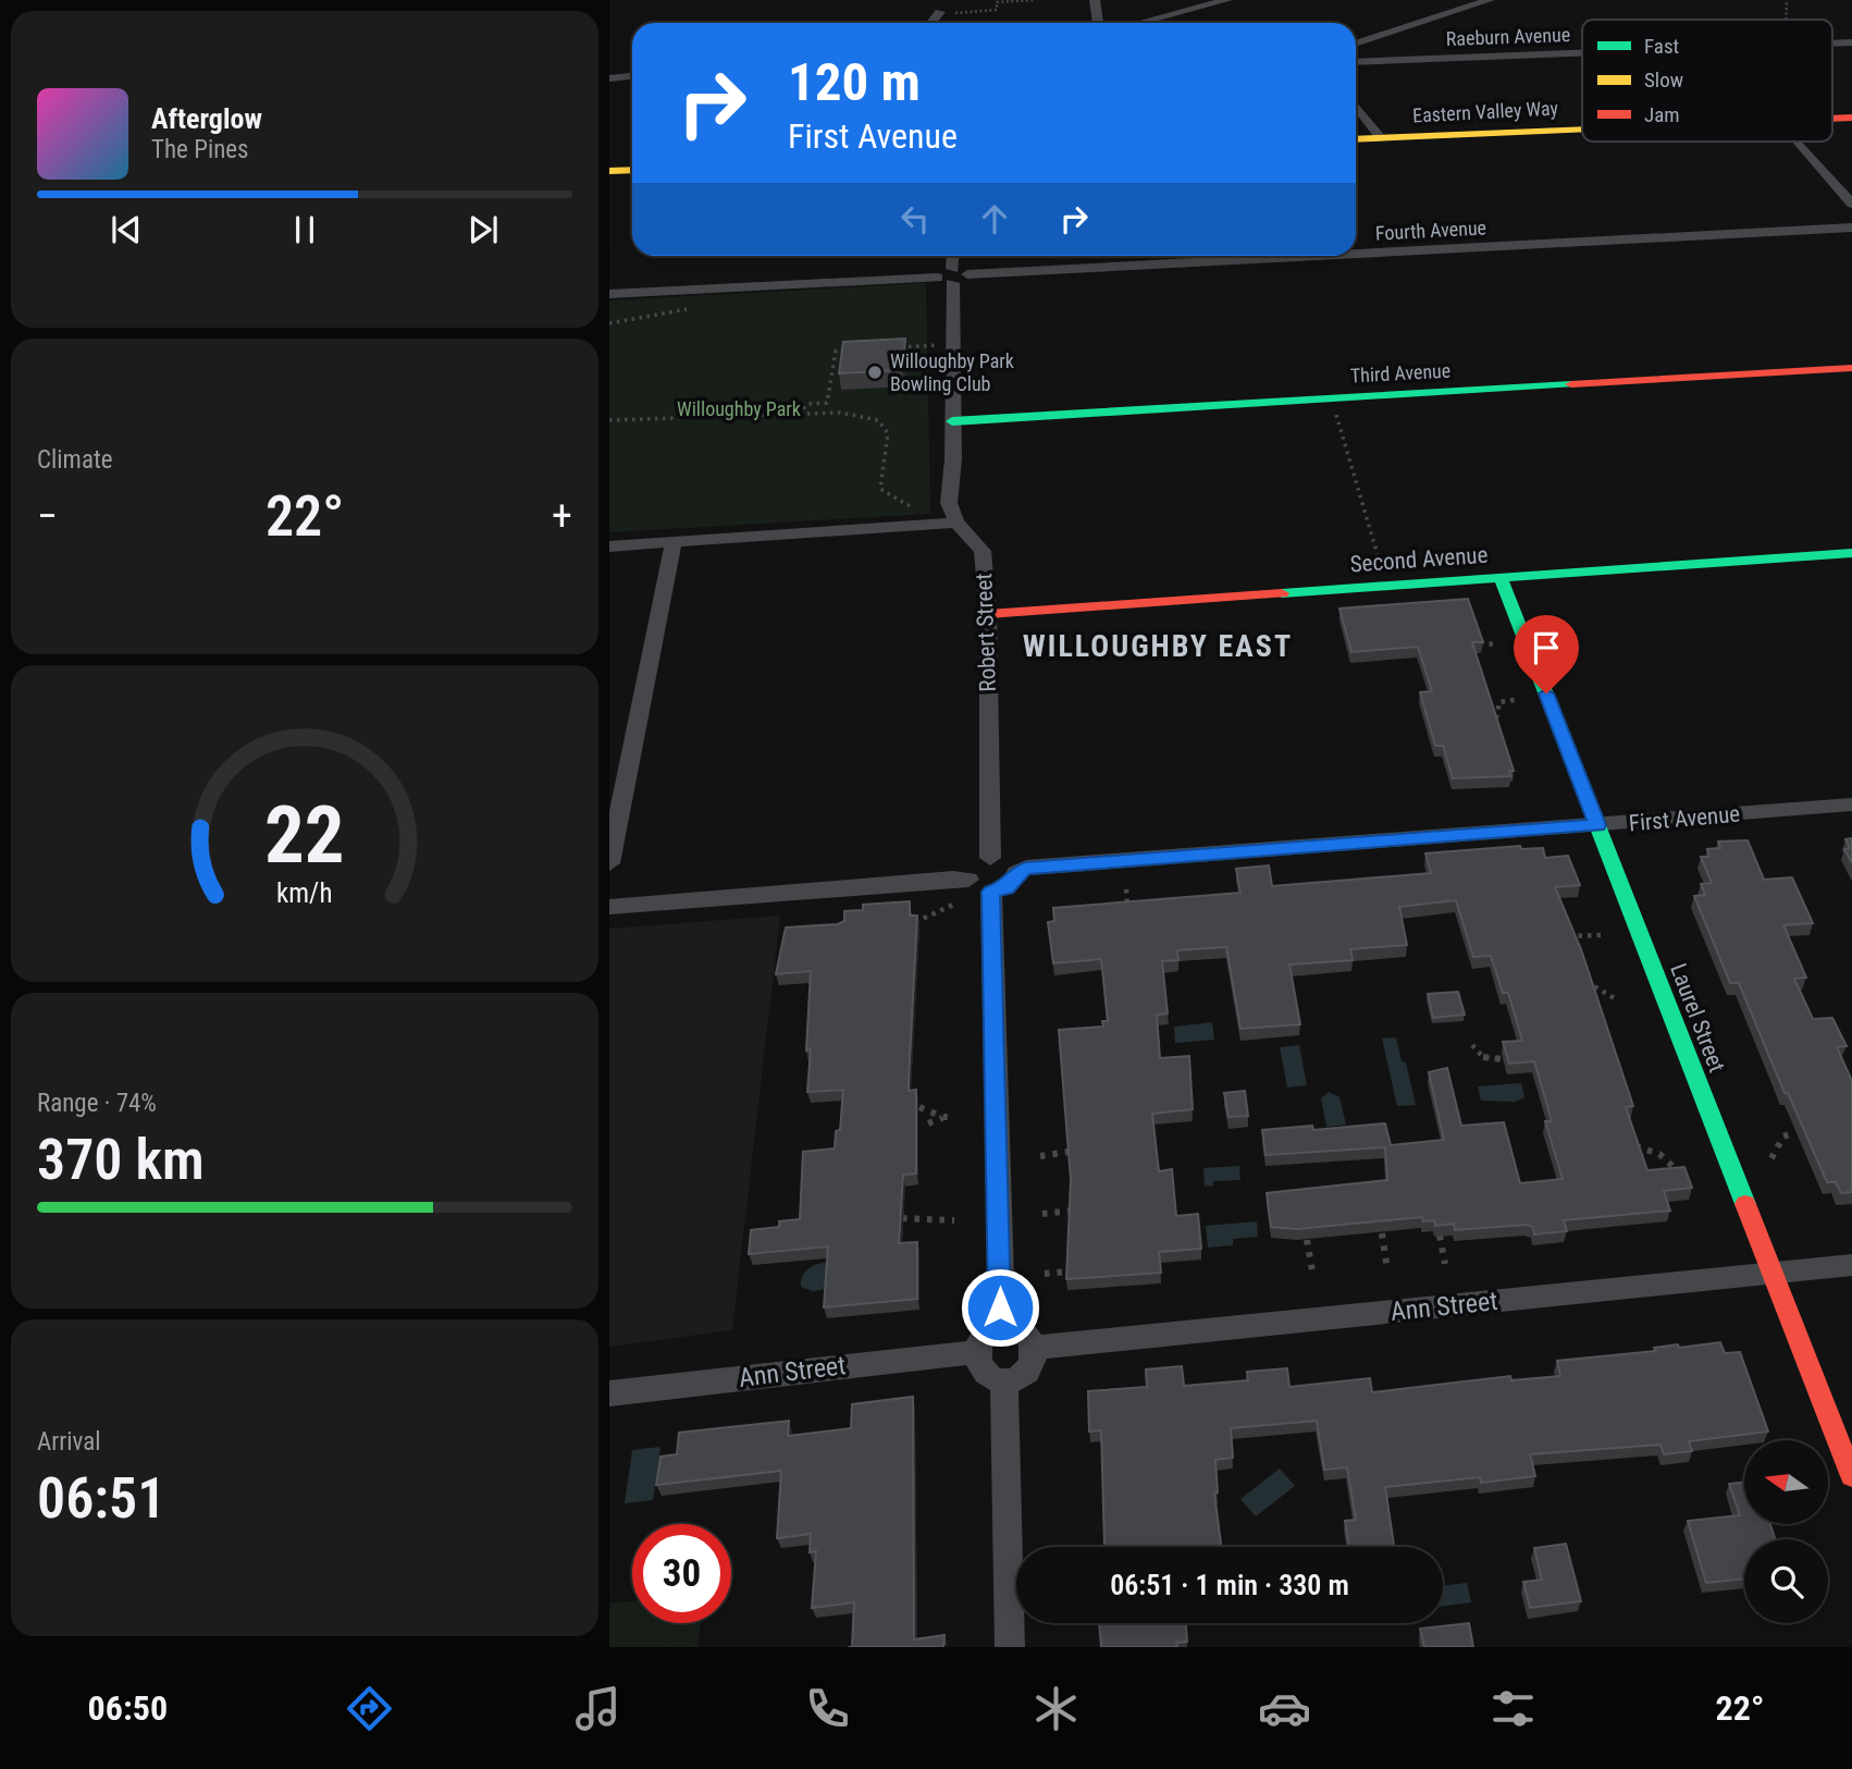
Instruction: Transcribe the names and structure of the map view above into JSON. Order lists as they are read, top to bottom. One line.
{"streets":{"street":["Raeburn Avenue","Eastern Valley Way","Fourth Avenue","Third Avenue","Second Avenue","Robert Street","First Avenue","Laurel Street","Ann Street"]},"crossings":[["Second Avenue","Robert Street"],["Second Avenue","Laurel Street"],["Robert Street","First Avenue"],["First Avenue","Laurel Street"],["Laurel Street","Ann Street"]],"districts":["WILLOUGHBY EAST"],"parks":["Willoughby Park"],"places":["Willoughby Park Bowling Club"],"legend":["Fast","Slow","Jam"],"north":"left","page":{"turn":["120 m","First Avenue"],"song":["Afterglow","The Pines"],"tile":["Climate",["Range · 74%","370 km"],["Arrival","06:51"]],"heat":["−","22°","+"],"limit":"30","trip":"06:51 · 1 min · 330 m","tabs":["06:50","22°"],"gauge":["22","km/h"]}}
